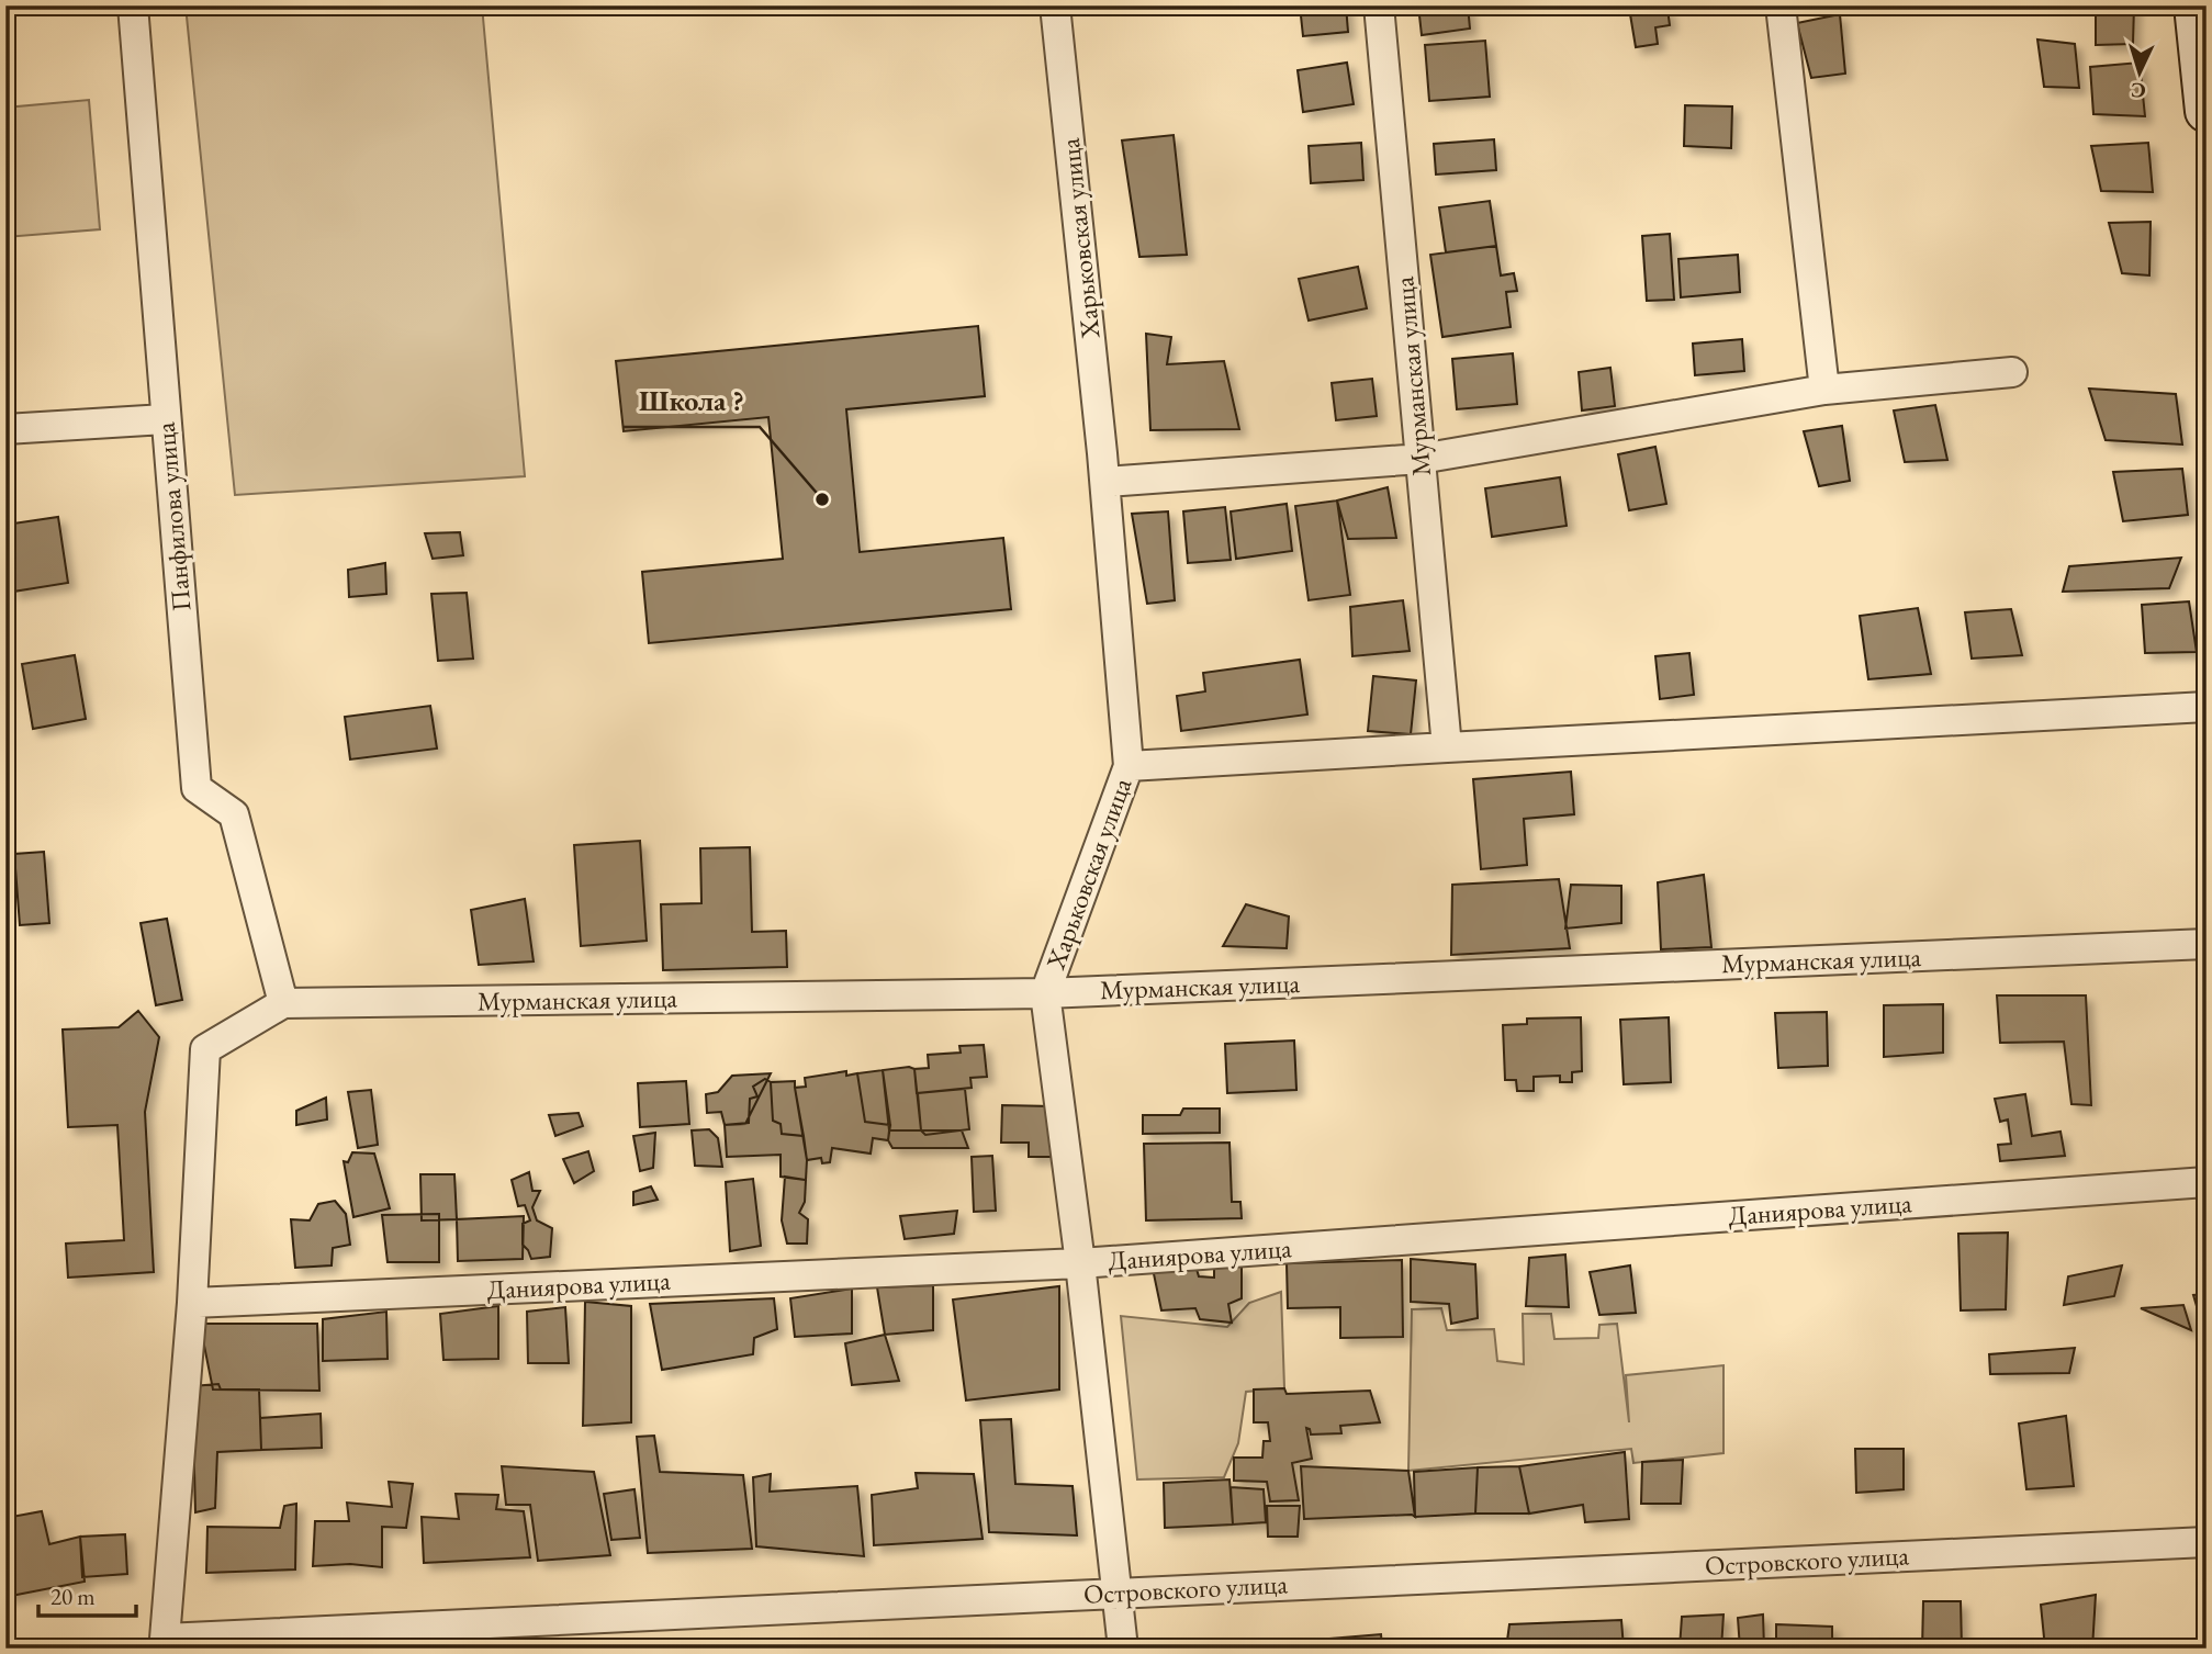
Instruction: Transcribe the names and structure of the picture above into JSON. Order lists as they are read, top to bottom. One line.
{"streets":{"street":["Харьковская улица","Мурманская улица","Панфилова улица","Даниярова улица","Островского улица"]},"crossings":[["Харьковская улица","Мурманская улица"],["Харьковская улица","Даниярова улица"],["Харьковская улица","Островского улица"],["Мурманская улица","Панфилова улица"],["Мурманская улица","Даниярова улица"]],"places":["Школа ?"],"scale_bar":"20 m","north":"bottom"}
